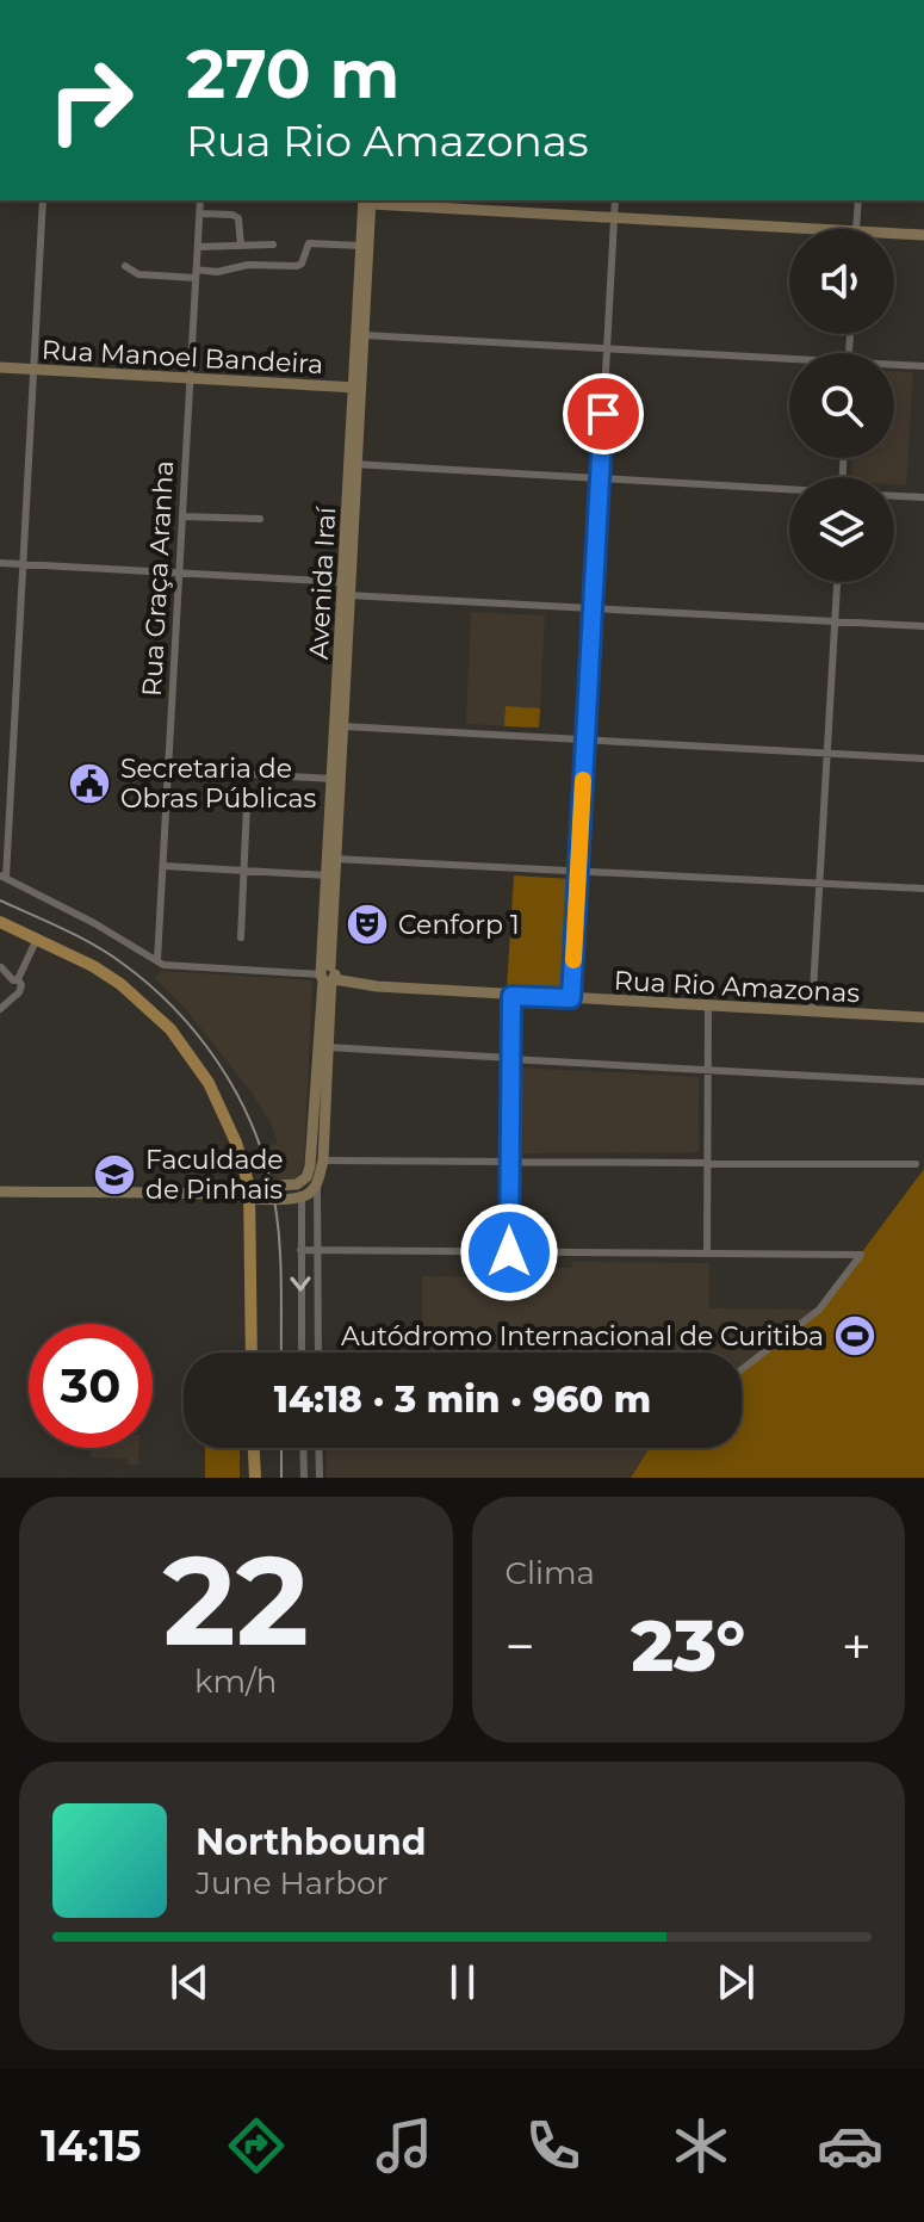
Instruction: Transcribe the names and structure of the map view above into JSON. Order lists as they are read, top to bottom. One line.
{"streets":{"main road":["Rua Manoel Bandeira","Avenida Iraí","Rua Rio Amazonas"],"street":["Rua Graça Aranha"]},"crossings":[["Rua Manoel Bandeira","Rua Graça Aranha"],["Rua Manoel Bandeira","Avenida Iraí"],["Avenida Iraí","Rua Rio Amazonas"]],"places":{"public building":["Secretaria de Obras Públicas"],"theatre":["Cenforp 1"],"school or university":["Faculdade de Pinhais"],"sports":["Autódromo Internacional de Curitiba"]},"page":{"turn":["270 m","Rua Rio Amazonas"],"limit":"30","trip":"14:18 · 3 min · 960 m","tile":[["22","km/h"],"Clima"],"heat":["−","23°","+"],"song":["Northbound","June Harbor"],"tabs":"14:15"}}
